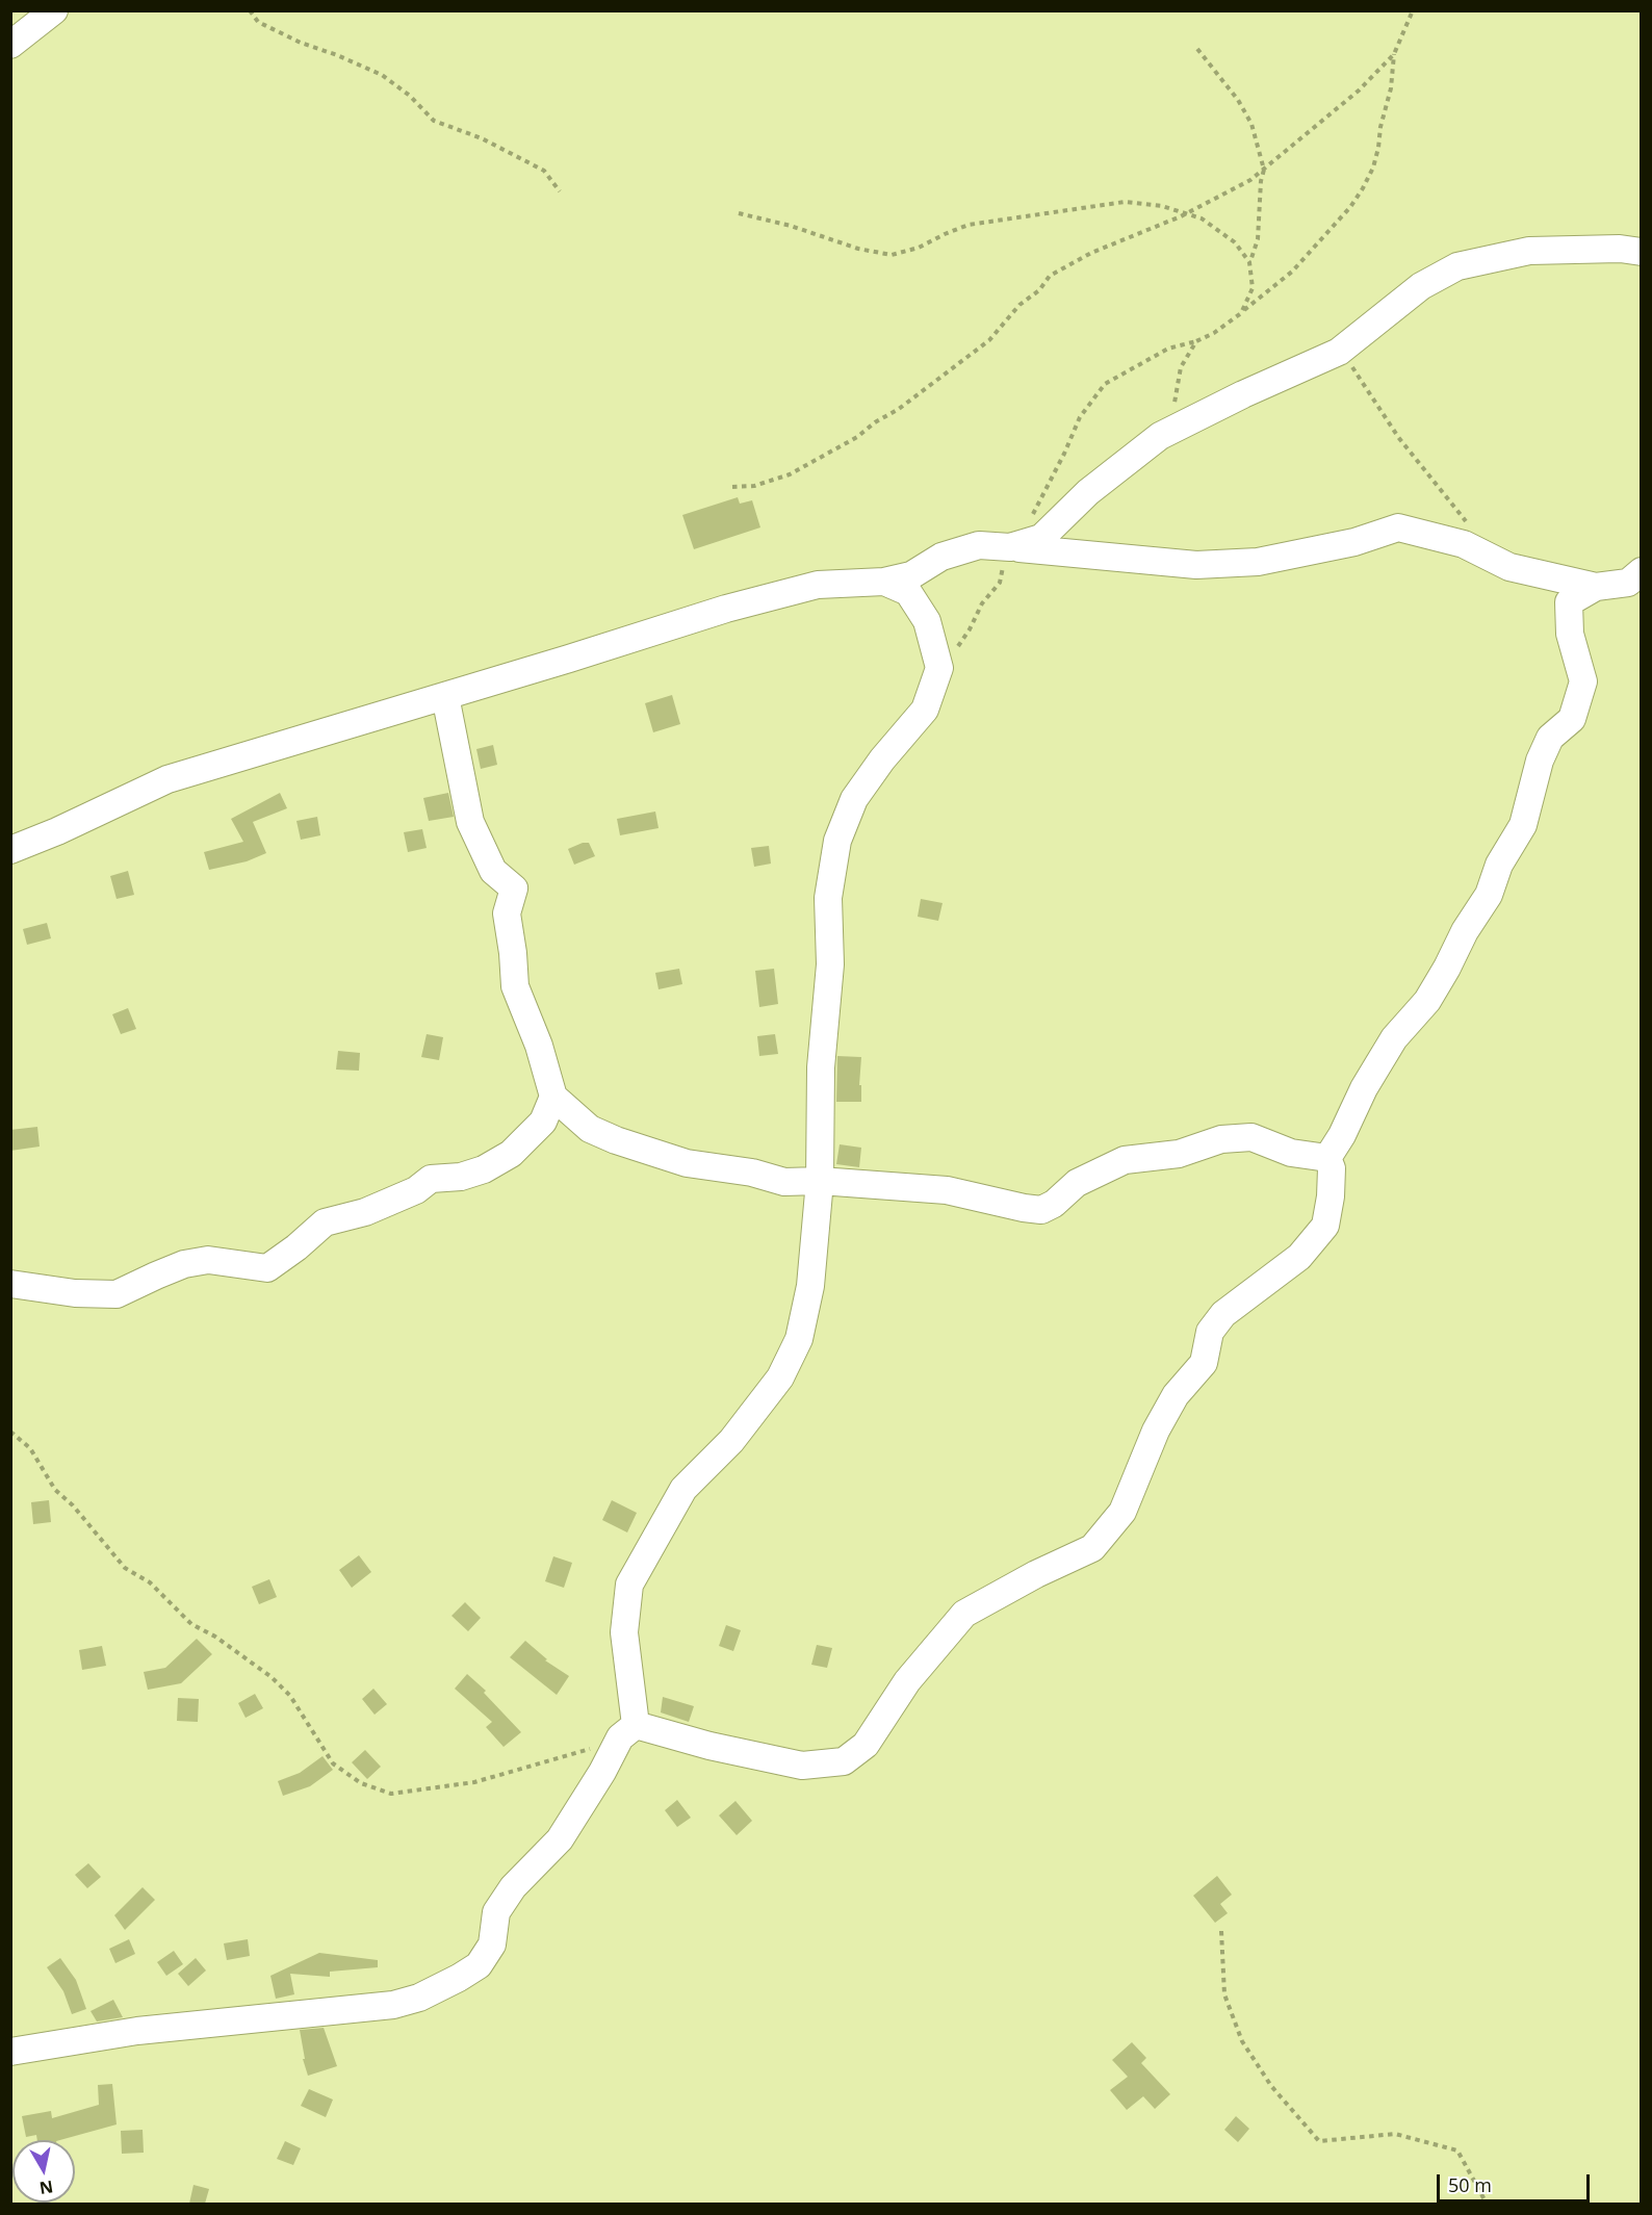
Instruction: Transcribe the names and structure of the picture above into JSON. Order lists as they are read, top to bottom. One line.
{"scale_bar":"50 m","north":"bottom"}
